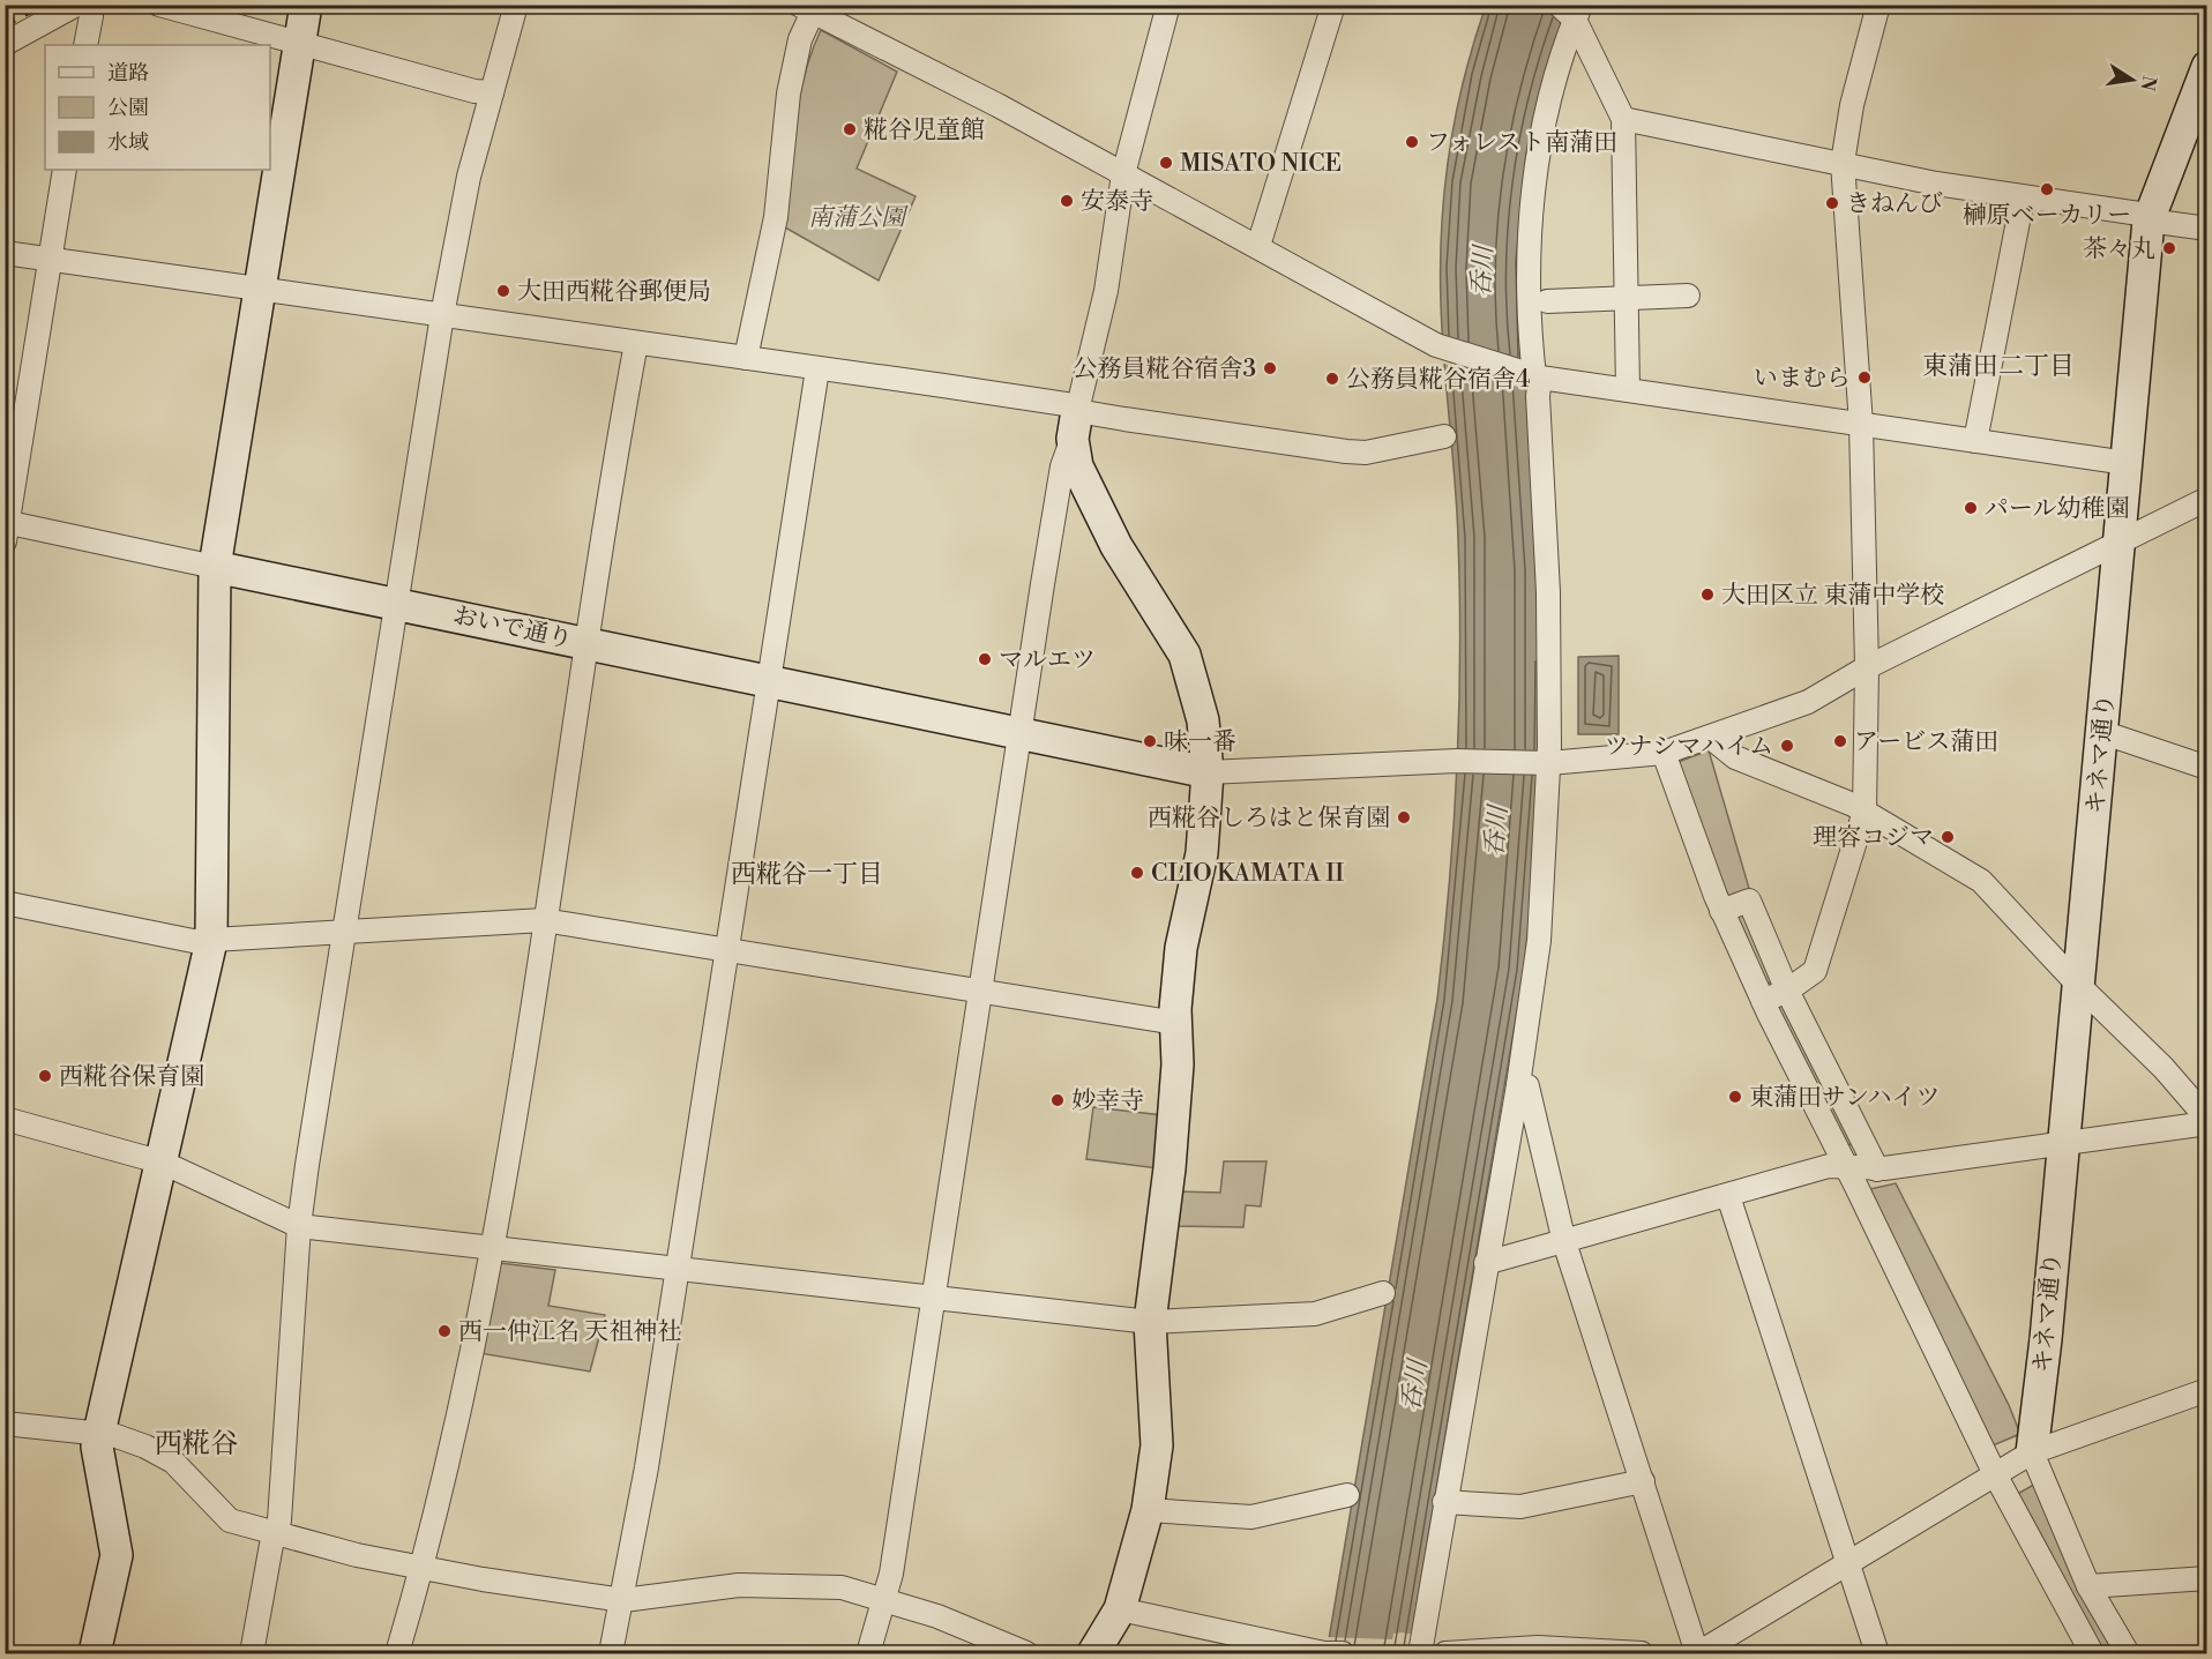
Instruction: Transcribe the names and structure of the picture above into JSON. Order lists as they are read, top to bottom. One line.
{"streets":{"street":["おいで通り","キネマ通り"]},"districts":["東蒲田二丁目","西糀谷一丁目","西糀谷"],"water":["呑川"],"parks":["南蒲公園"],"places":["糀谷児童館","フォレスト南蒲田","MISATO NICE","榊原ベーカリー","安泰寺","きねんび","茶々丸","大田西糀谷郵便局","公務員糀谷宿舎3","いまむら","公務員糀谷宿舎4","パール幼稚園","大田区立 東蒲中学校","マルエツ","味一番","アービス蒲田","ツナシマハイム","西糀谷しろはと保育園","理容コジマ","CLIO KAMATA II","西糀谷保育園","東蒲田サンハイツ","妙幸寺","西一仲江名 天祖神社"],"legend":["道路","公園","水域"],"north":"right"}
